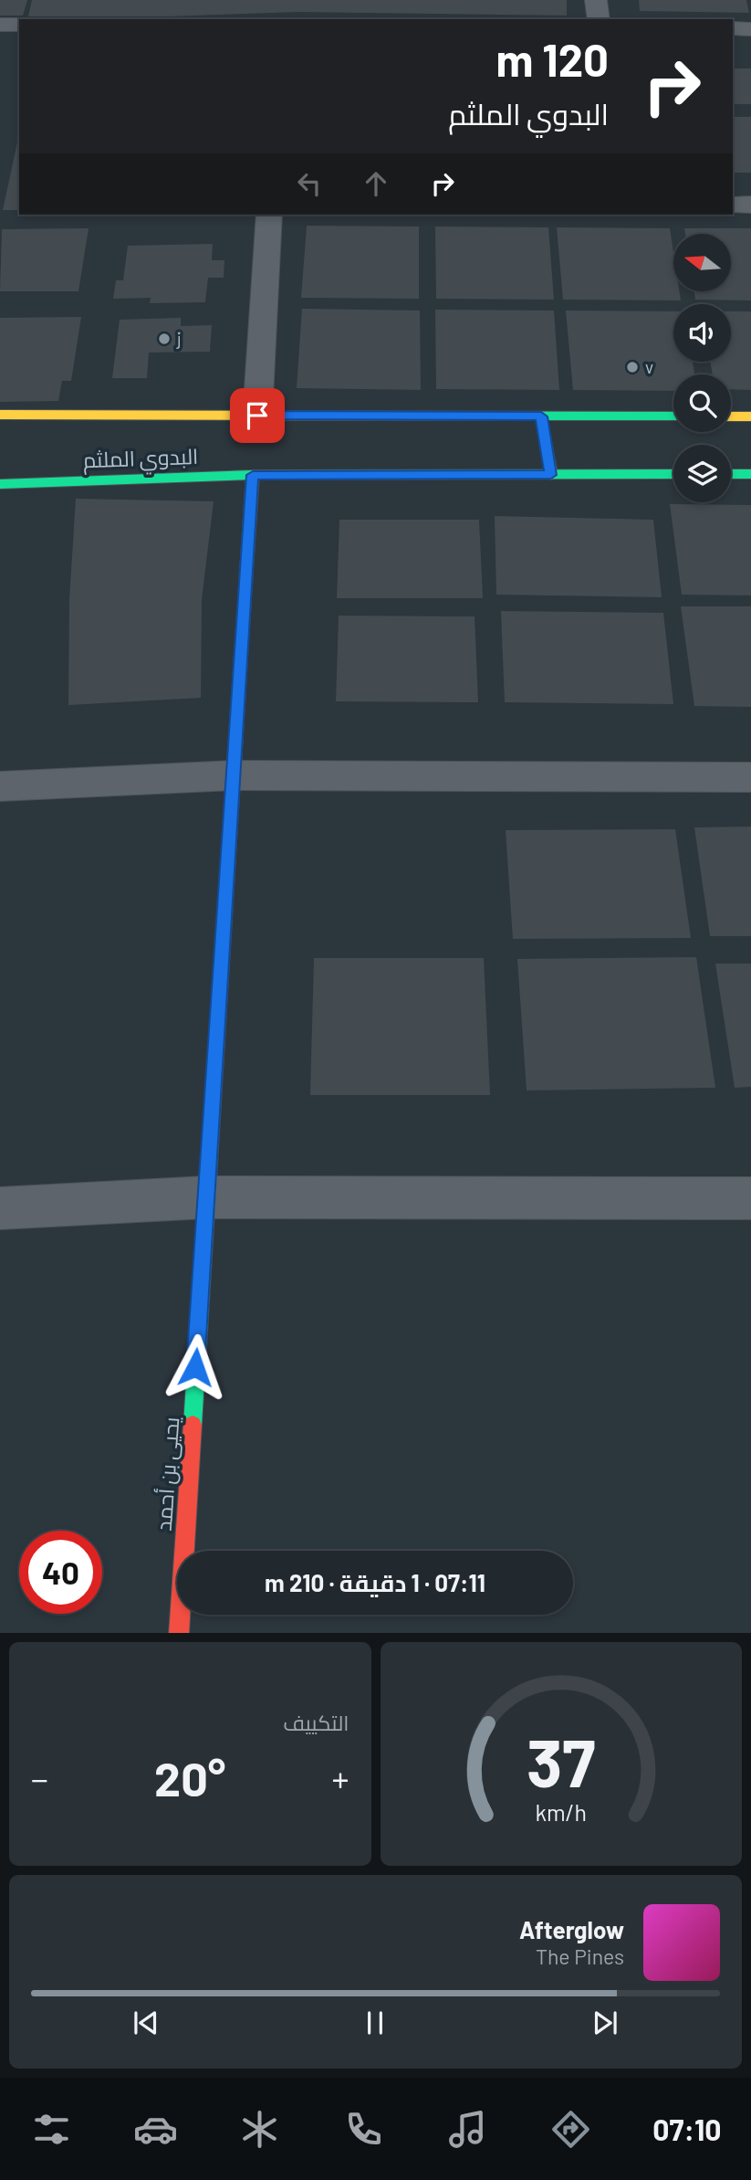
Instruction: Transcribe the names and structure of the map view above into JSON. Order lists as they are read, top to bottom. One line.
{"streets":{"street":["البدوي الملثم","يحيى بن أحمد"]},"crossings":[["البدوي الملثم","يحيى بن أحمد"]],"places":["j","v"],"north":"left","page":{"turn":["120 m","البدوي الملثم"],"limit":"40","trip":"07:11 · 1 دقيقة · 210 m","tile":"التكييف","heat":["−","20°","+"],"song":["Afterglow","The Pines"],"tabs":"07:10","gauge":["37","km/h"]}}
